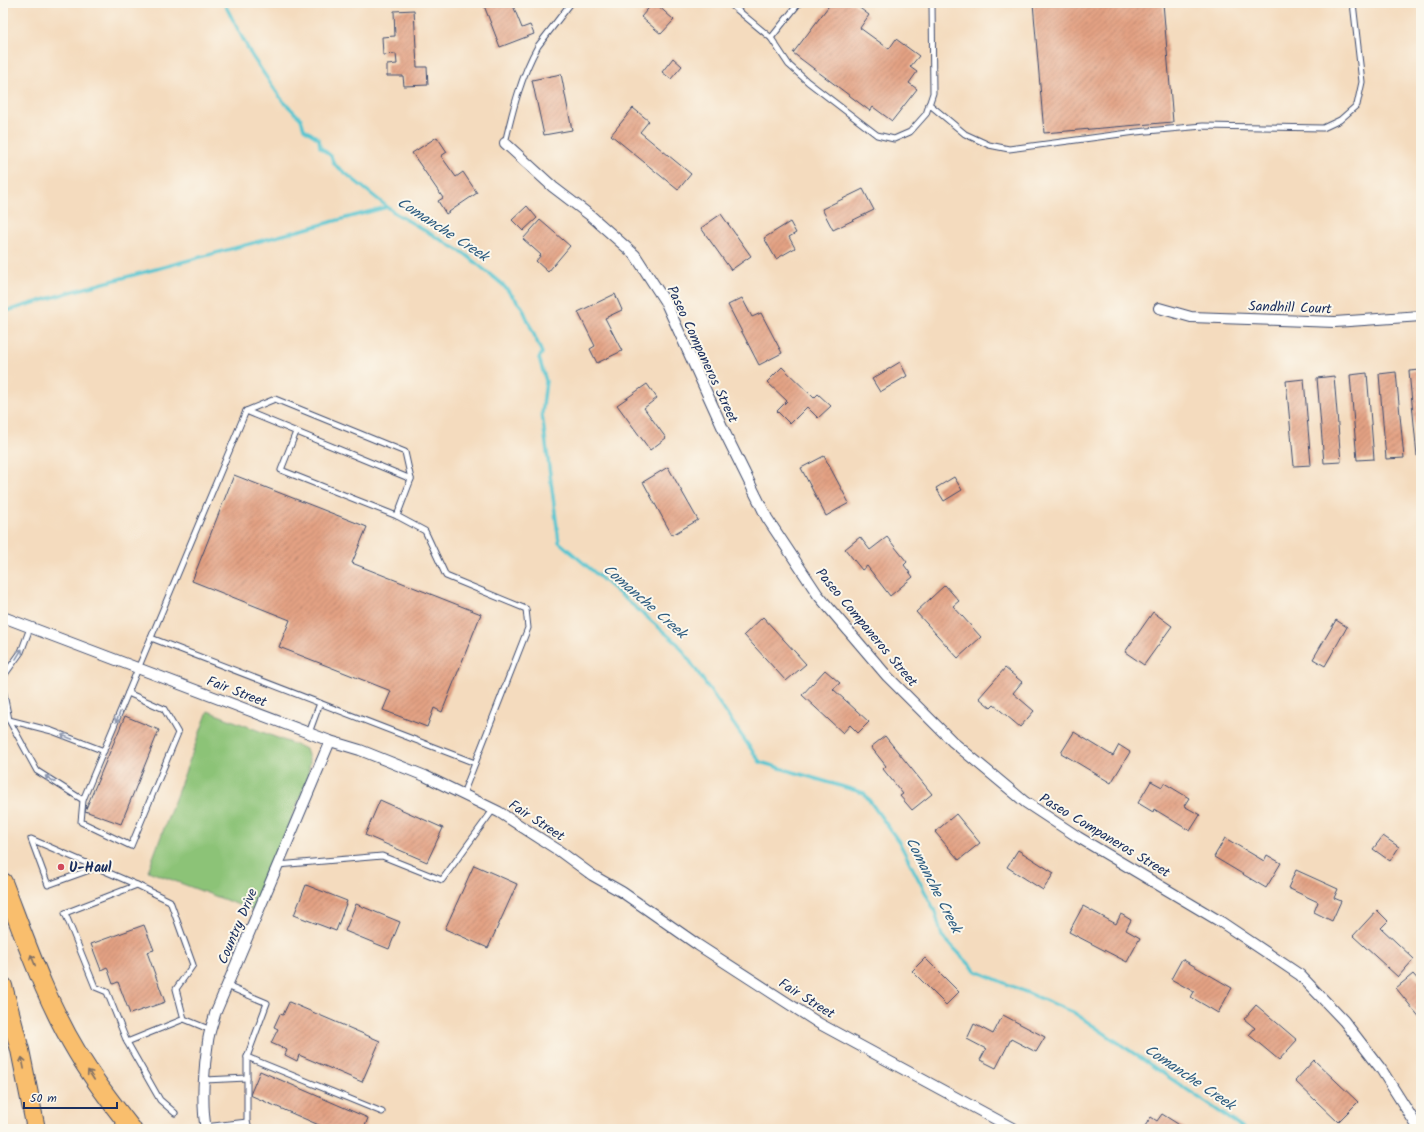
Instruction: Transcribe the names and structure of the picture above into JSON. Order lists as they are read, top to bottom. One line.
{"streets":{"street":["Sandhill Court","Paseo Companeros Street","Fair Street","Country Drive"]},"crossings":[["Fair Street","Country Drive"]],"water":["Comanche Creek"],"places":["U-Haul"],"scale_bar":"50 m"}
